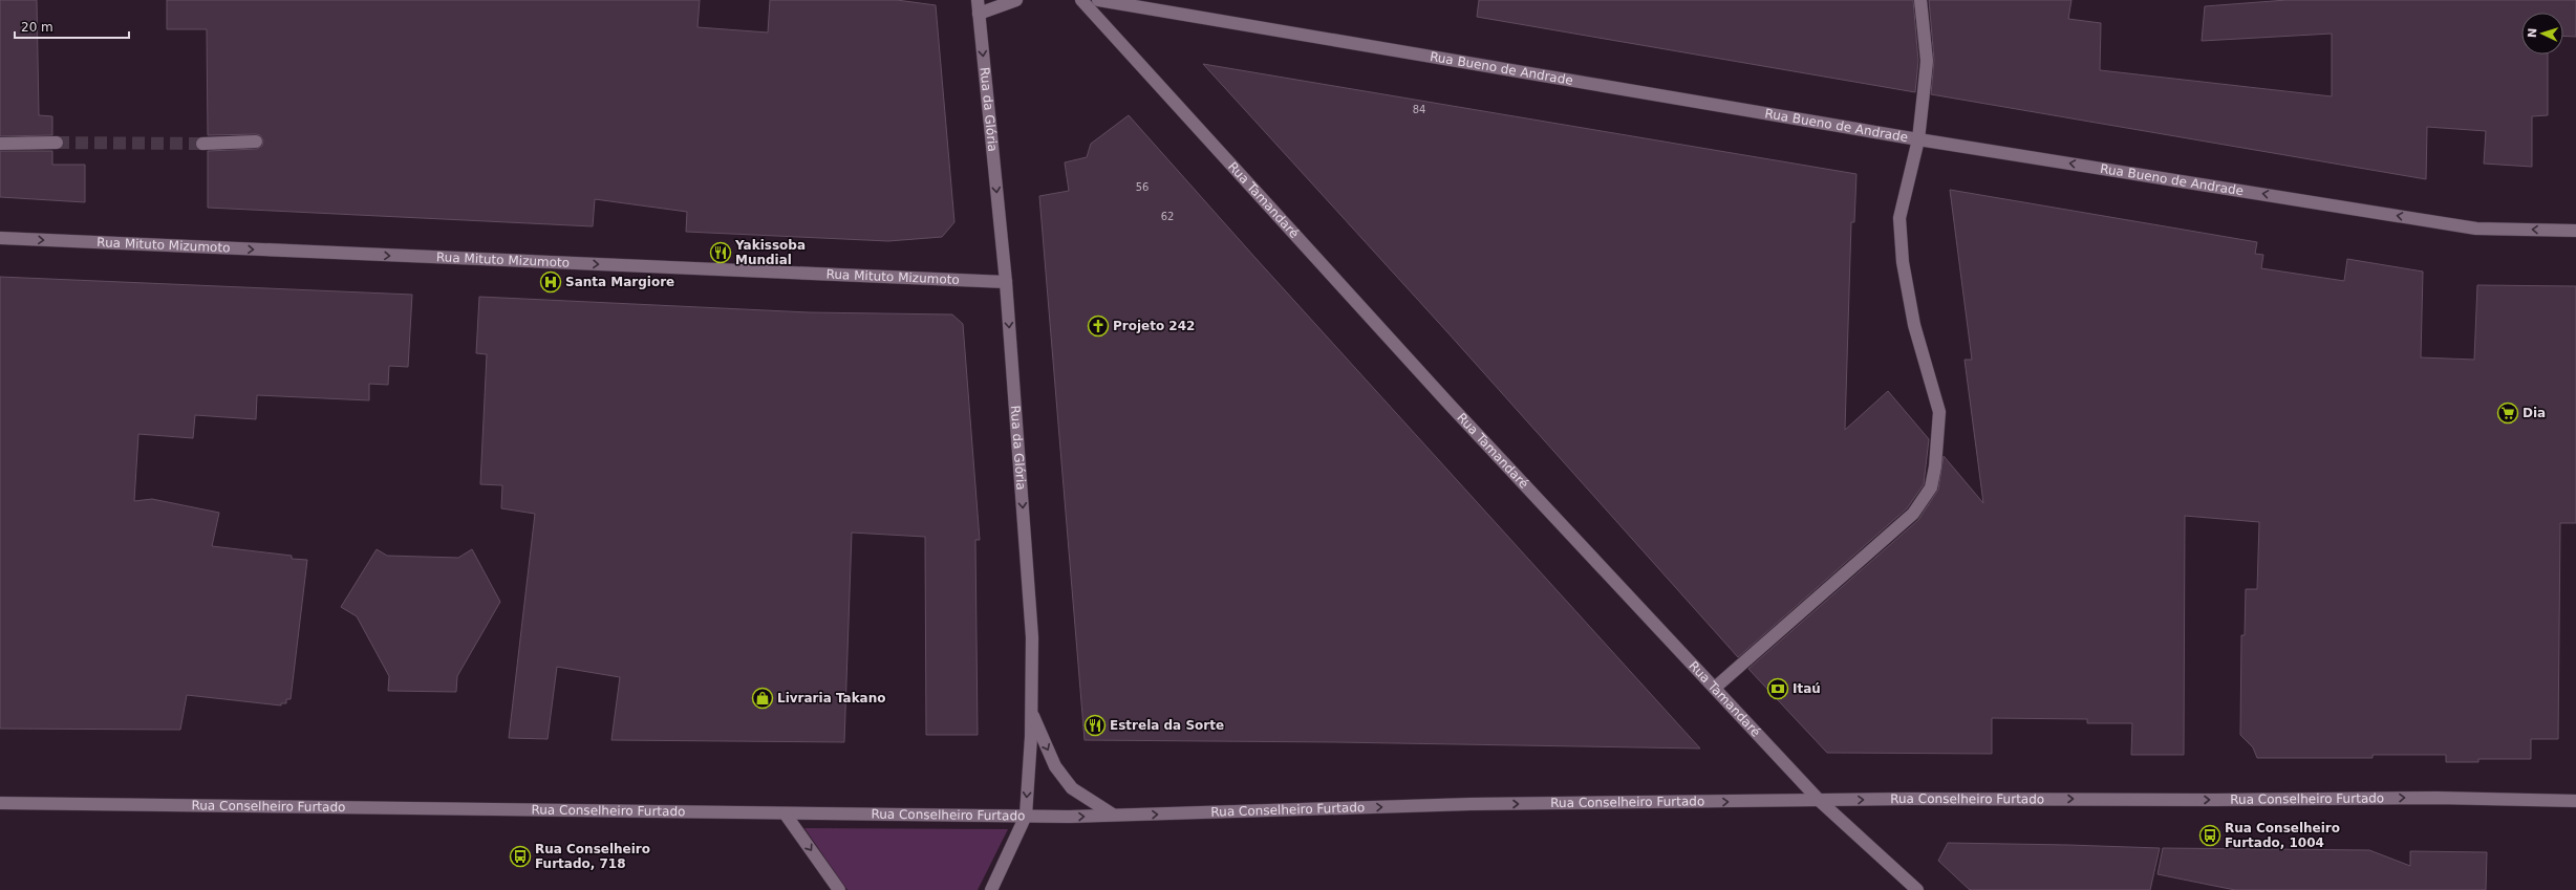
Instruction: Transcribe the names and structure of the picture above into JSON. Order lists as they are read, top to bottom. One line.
{"streets":{"street":["Rua Bueno de Andrade","Rua da Glória","Rua Tamandaré","Rua Mituto Mizumoto","Rua Conselheiro Furtado"]},"crossings":[["Rua da Glória","Rua Mituto Mizumoto"],["Rua da Glória","Rua Conselheiro Furtado"],["Rua Tamandaré","Rua Conselheiro Furtado"]],"one_way":["Rua Bueno de Andrade","Rua da Glória","Rua Mituto Mizumoto","Rua Conselheiro Furtado"],"places":{"restaurant":["Yakissoba Mundial","Estrela da Sorte"],"hospital":["Santa Margiore"],"church":["Projeto 242"],"supermarket":["Dia"],"bank":["Itaú"],"shop":["Livraria Takano"],"bus stop":["Rua Conselheiro Furtado, 1004","Rua Conselheiro Furtado, 718"]},"house_numbers":["84","56","62"],"scale_bar":"20 m","north":"left"}
